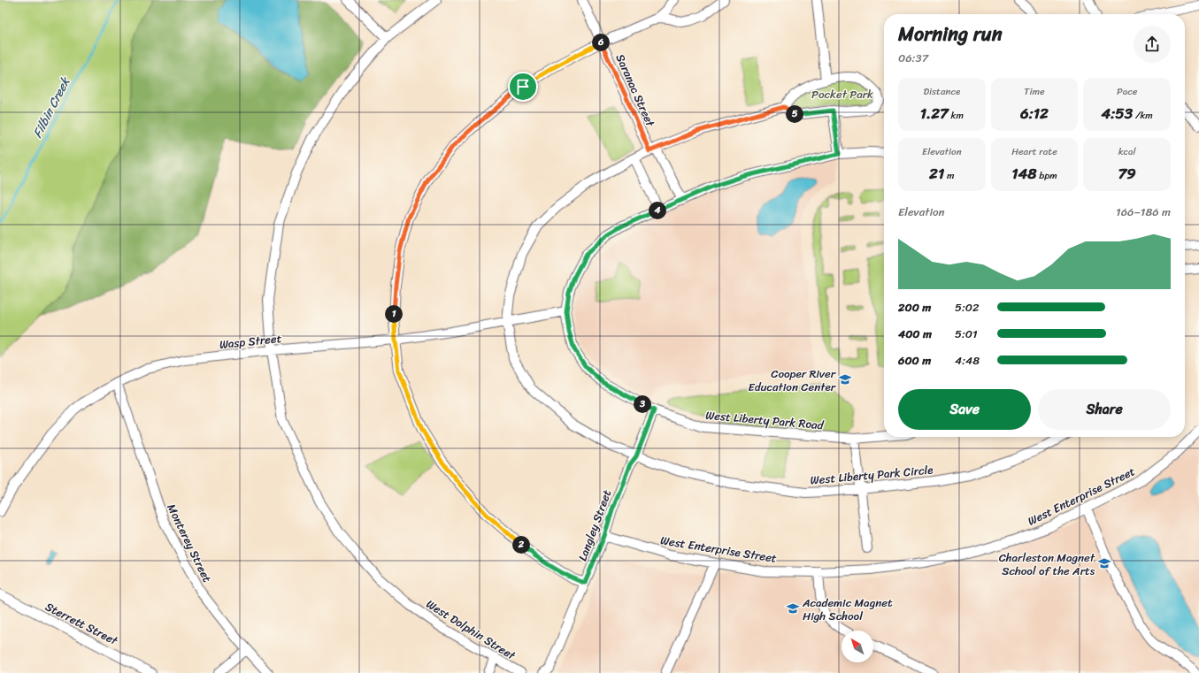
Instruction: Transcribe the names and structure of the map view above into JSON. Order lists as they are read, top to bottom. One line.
{"streets":{"street":["Saranac Street","Wasp Street","West Liberty Park Road","West Liberty Park Circle","West Enterprise Street","Langley Street","Monterey Street","Sterrett Street","West Dolphin Street"]},"crossings":[["Saranac Street","West Liberty Park Road"],["Saranac Street","West Liberty Park Circle"],["Wasp Street","West Liberty Park Road"],["Wasp Street","West Liberty Park Circle"],["Wasp Street","Monterey Street"],["Wasp Street","West Dolphin Street"],["West Liberty Park Road","Langley Street"],["West Liberty Park Circle","Langley Street"],["West Enterprise Street","Langley Street"]],"water":["Filbin Creek"],"parks":["Pocket Park"],"places":{"school or university":["Cooper River Education Center","Charleston Magnet School of the Arts","Academic Magnet High School"]},"north":"top left","page":{"heading":["Morning run","06:37"],"pins":["6","5","4","1","3","2"],"stats":[["Distance","1.27 km"],["Time","6:12"],["Pace","4:53 /km"],["Elevation","21 m"],["Heart rate","148 bpm"],["kcal","79"]],"chart":["Elevation","166–186 m"],"list":[{"name":"200 m","note":"5:02"},{"name":"400 m","note":"5:01"},{"name":"600 m","note":"4:48"}],"buttons":["Save","Share"]}}
